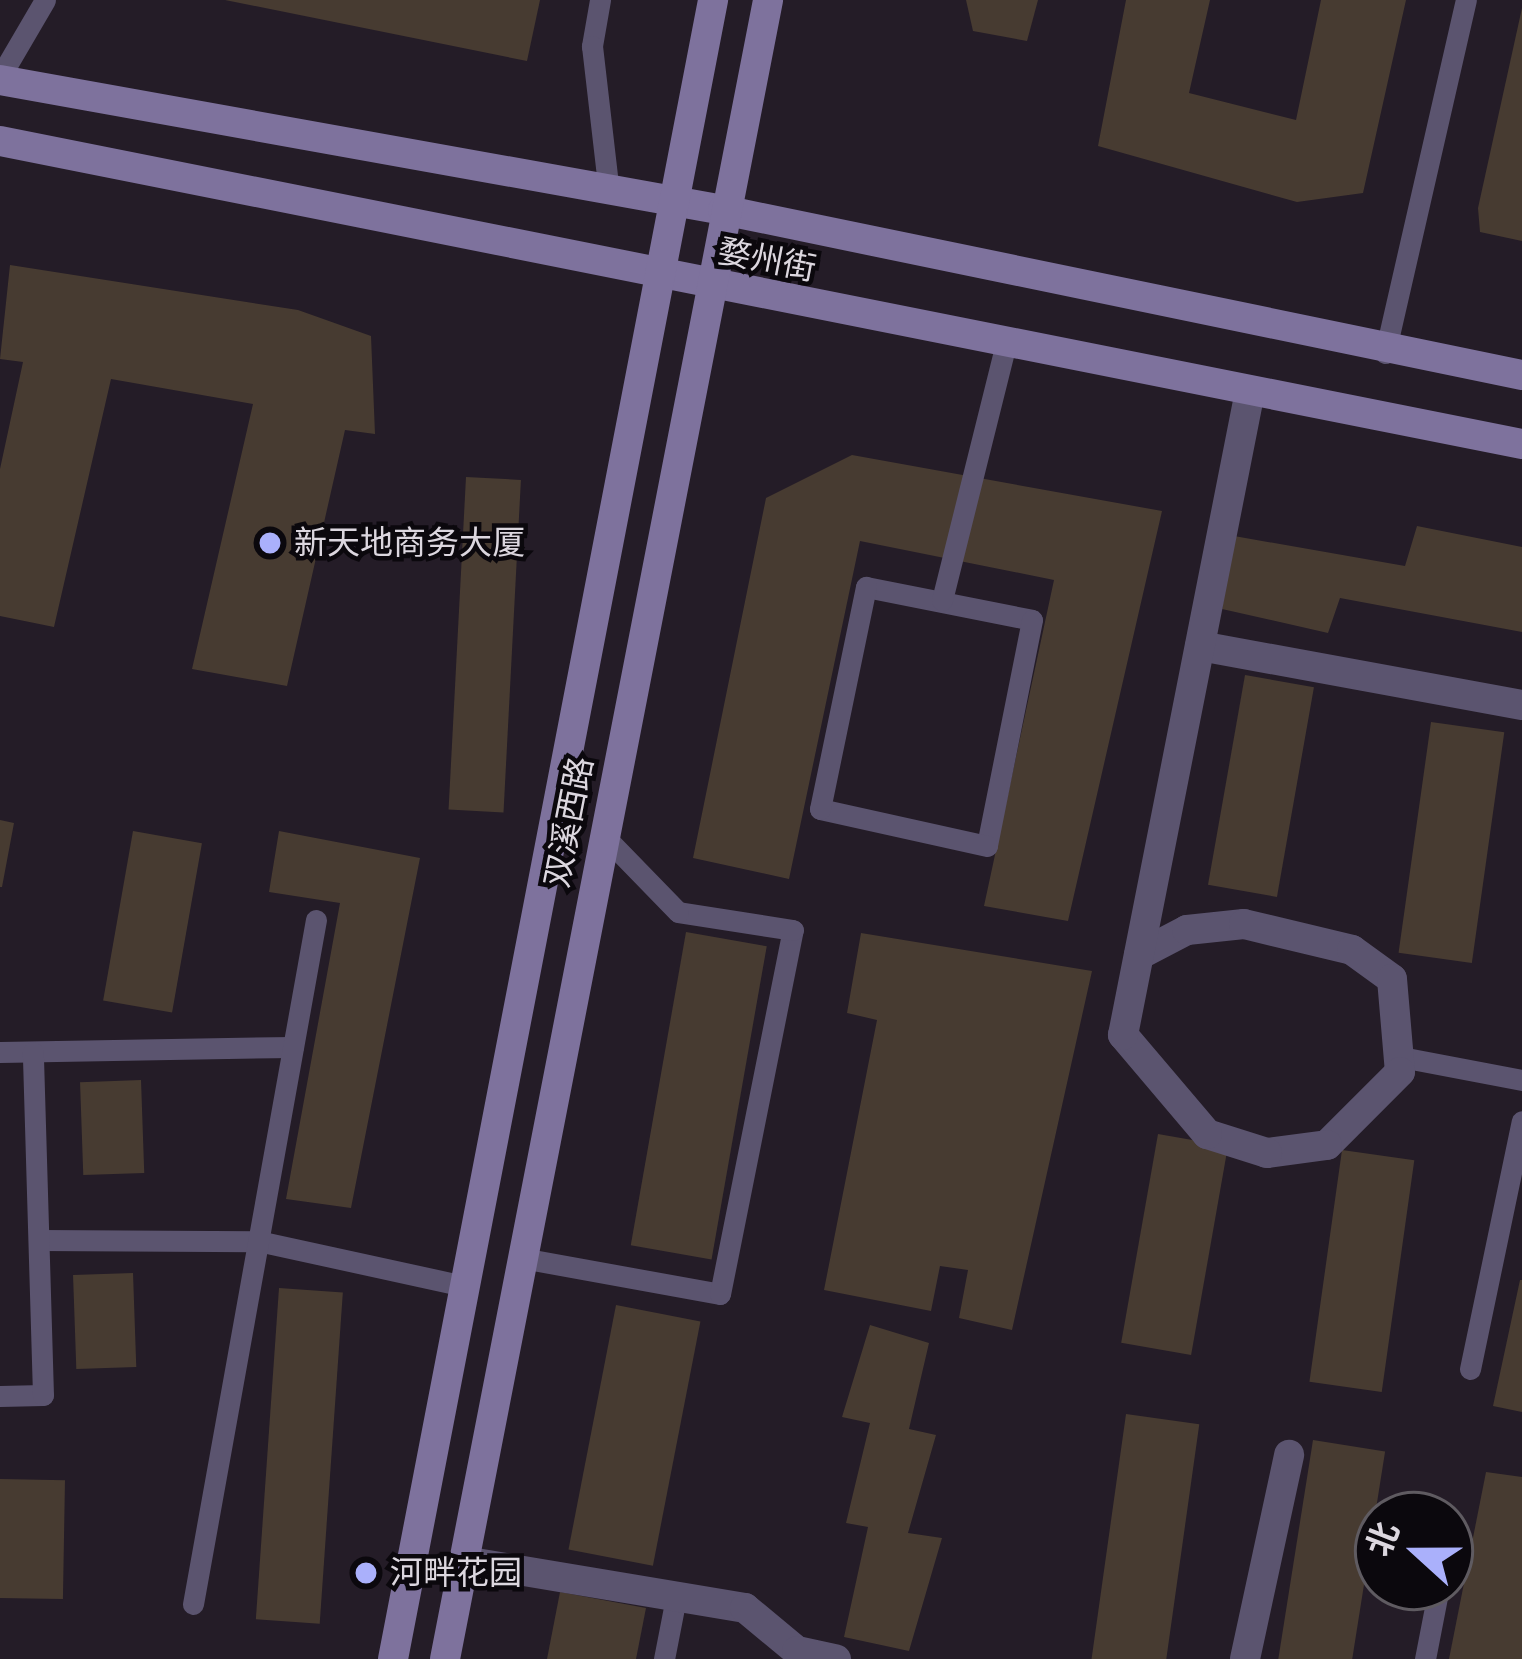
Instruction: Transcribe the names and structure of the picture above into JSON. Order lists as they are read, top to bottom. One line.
{"streets":{"main road":["婺州街","双溪西路"]},"crossings":[["婺州街","双溪西路"]],"places":["新天地商务大厦","河畔花园"],"north":"left"}
